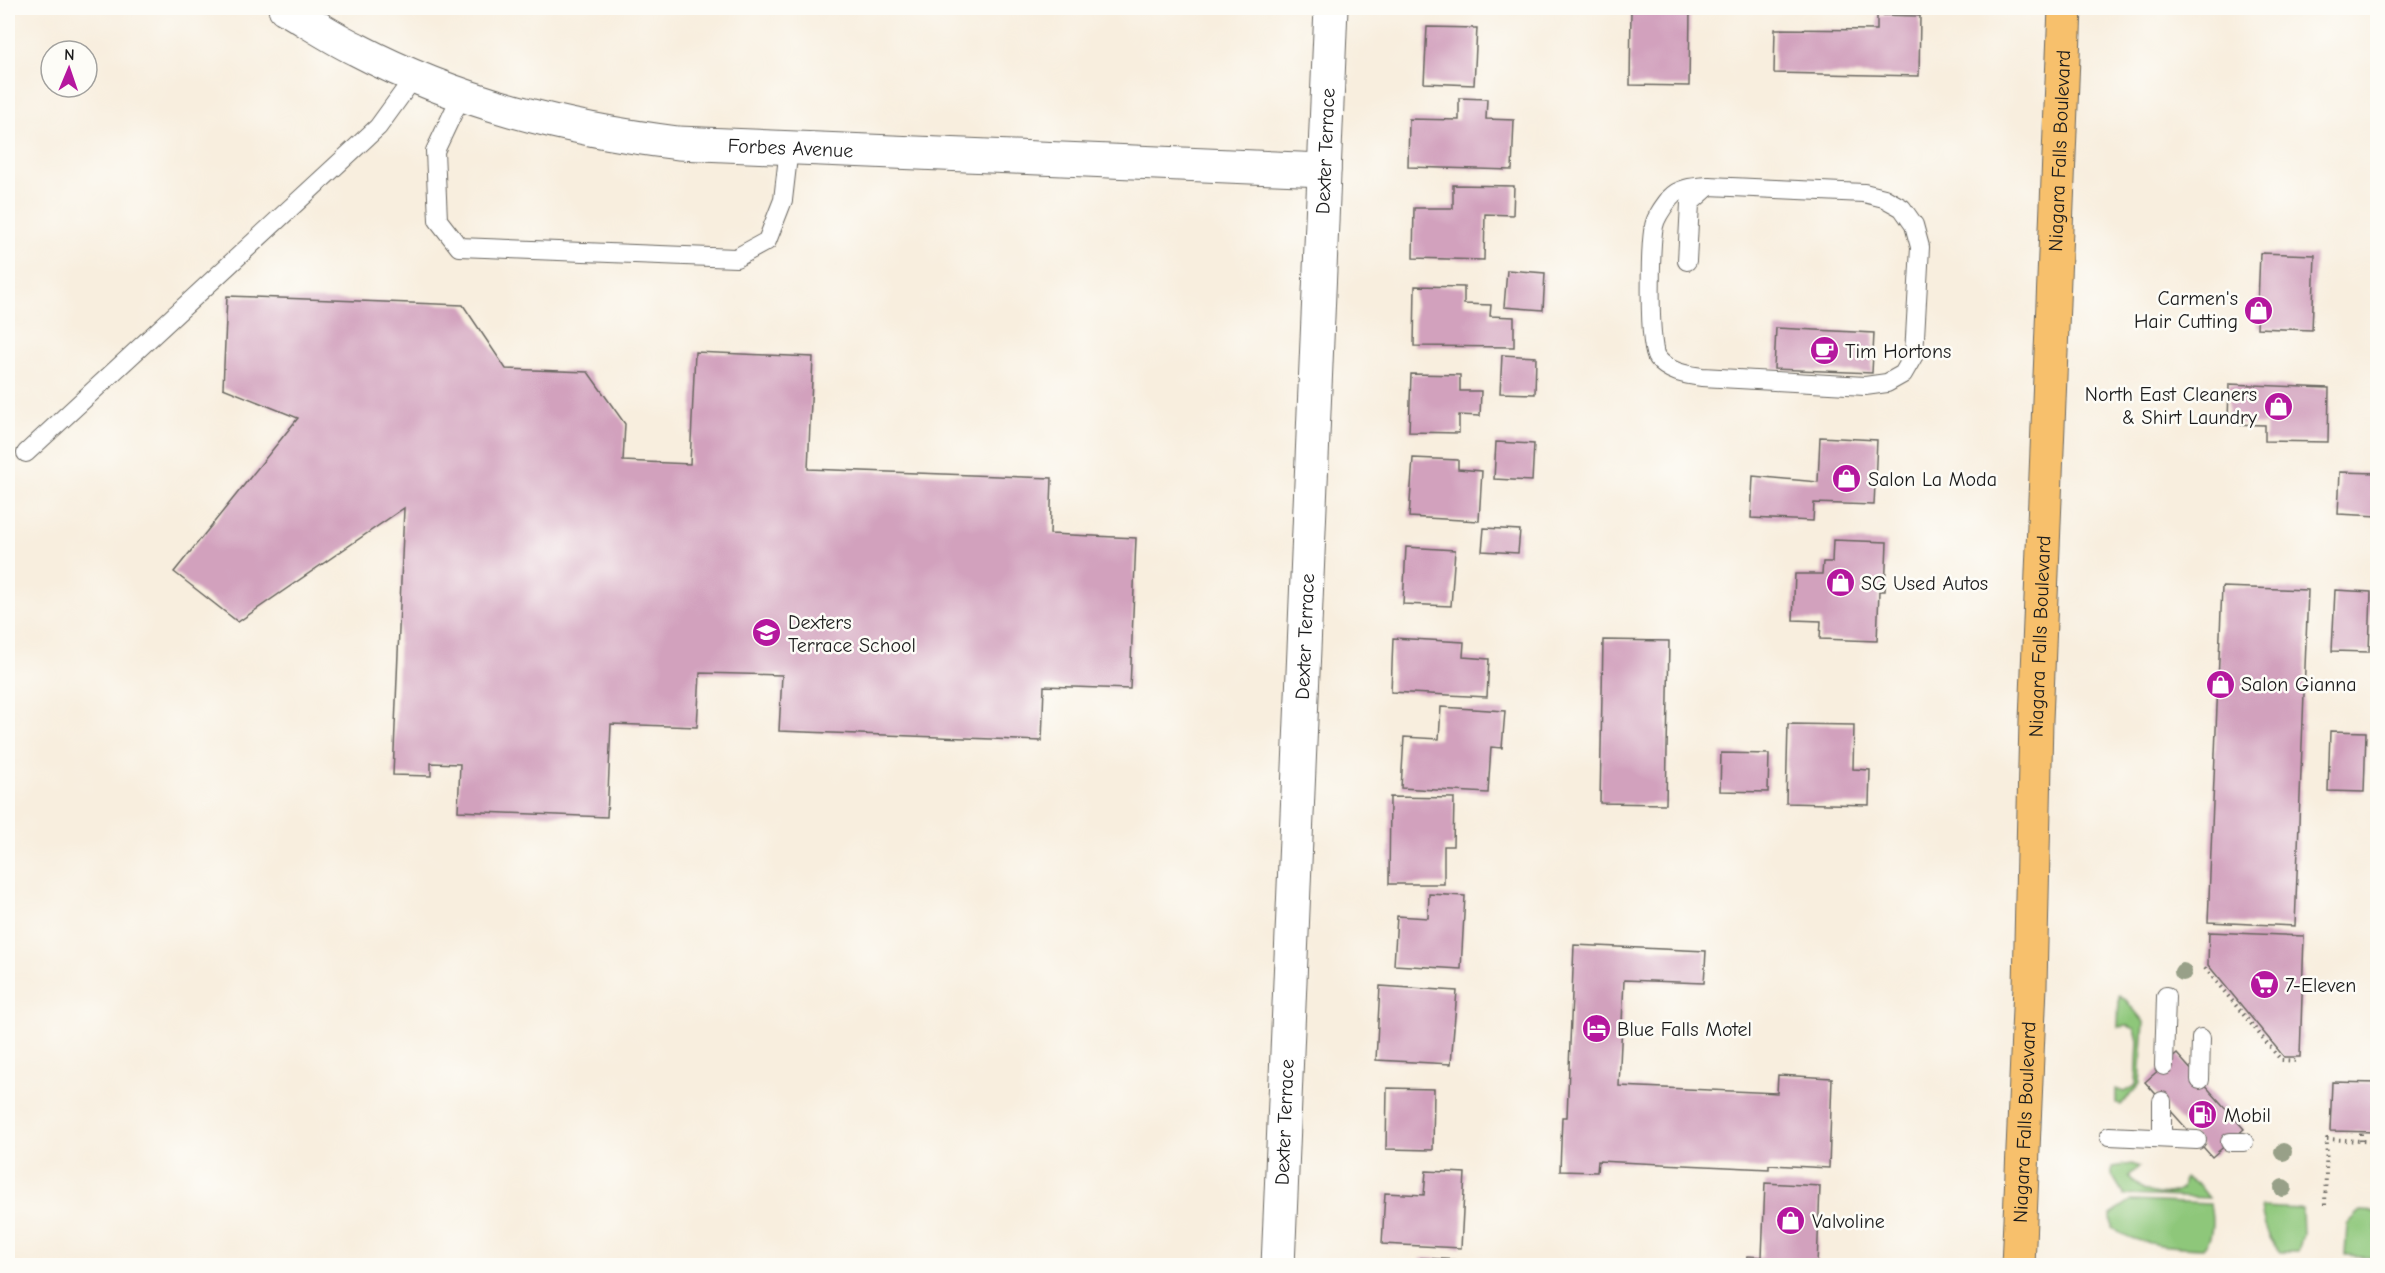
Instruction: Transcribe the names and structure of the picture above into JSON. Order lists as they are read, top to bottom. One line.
{"streets":{"main road":["Niagara Falls Boulevard"],"street":["Forbes Avenue","Dexter Terrace"]},"crossings":[["Forbes Avenue","Dexter Terrace"]],"places":{"shop":["Carmen's Hair Cutting","North East Cleaners & Shirt Laundry","Salon La Moda","SG Used Autos","Salon Gianna","Valvoline"],"cafe":["Tim Hortons"],"school or university":["Dexters Terrace School"],"supermarket":["7-Eleven"],"hotel":["Blue Falls Motel"],"fuel station":["Mobil"]},"north":"top"}
